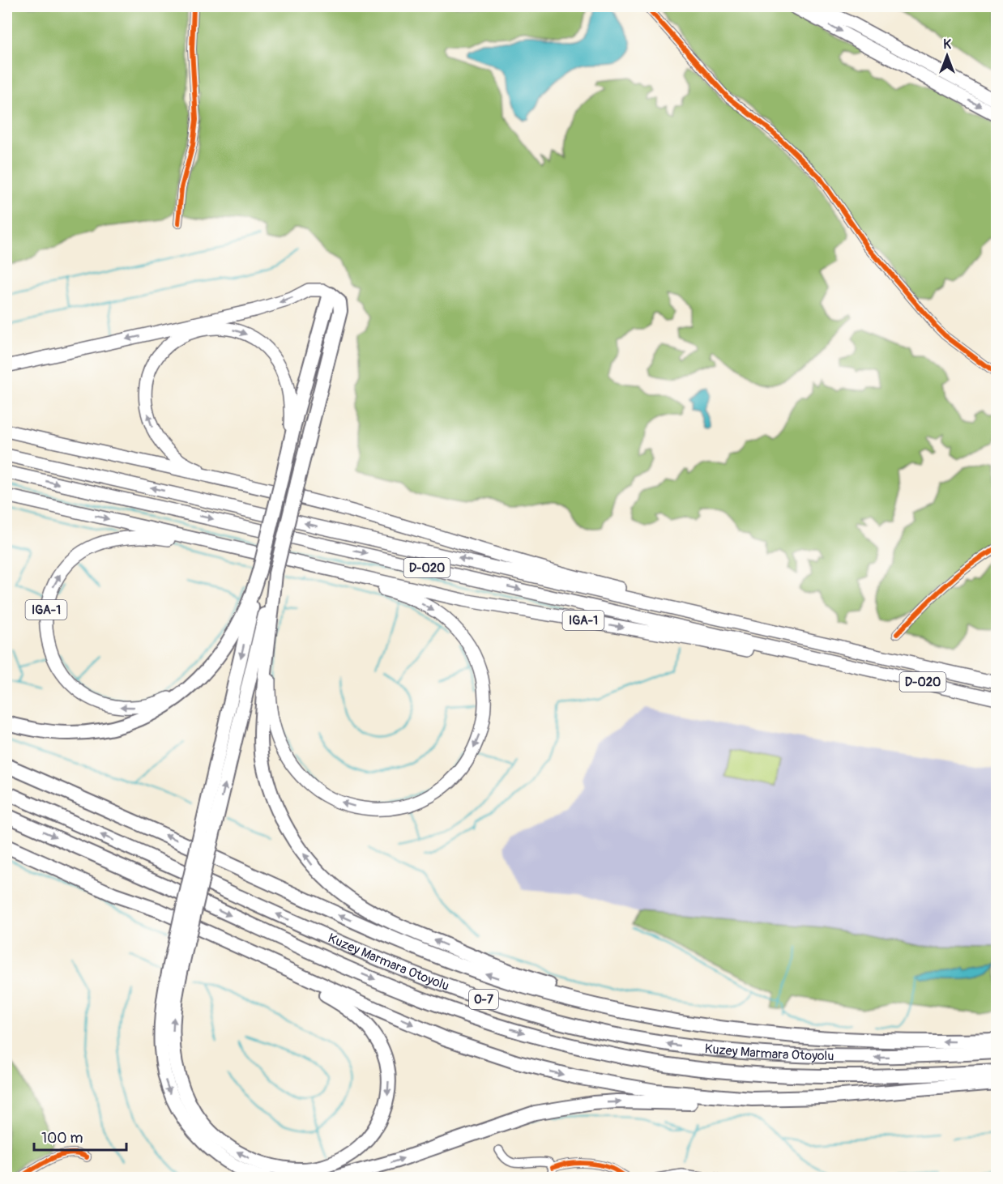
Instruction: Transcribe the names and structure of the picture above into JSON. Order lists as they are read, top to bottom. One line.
{"streets":{"highway":["IGA-1","Kuzey Marmara Otoyolu","O-7"],"main road":["D-020"]},"crossings":[["D-020","IGA-1"]],"scale_bar":"100 m","north":"top"}
